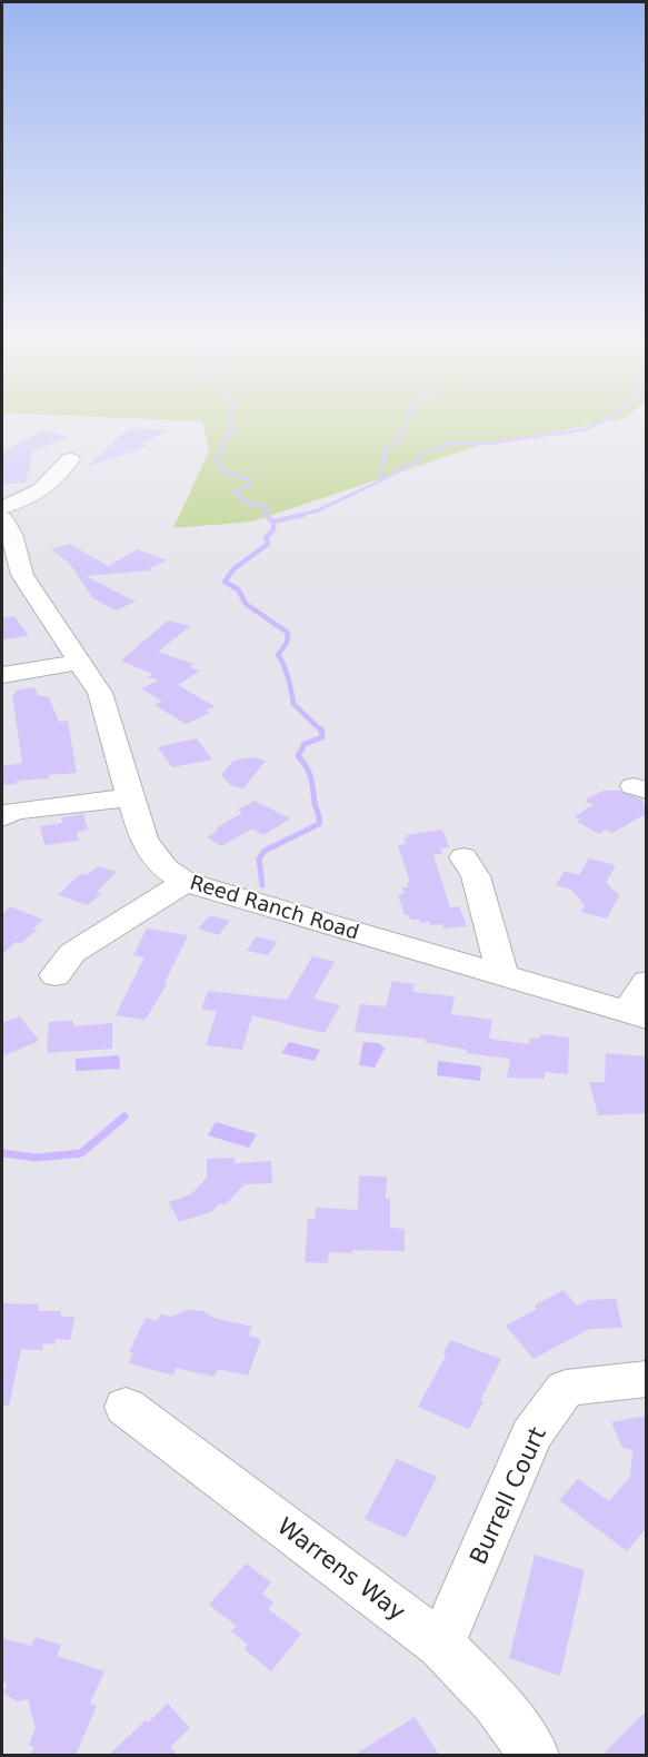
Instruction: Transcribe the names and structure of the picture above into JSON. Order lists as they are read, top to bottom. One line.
{"streets":{"street":["Reed Ranch Road","Burrell Court","Warrens Way"]},"crossings":[["Burrell Court","Warrens Way"]]}
